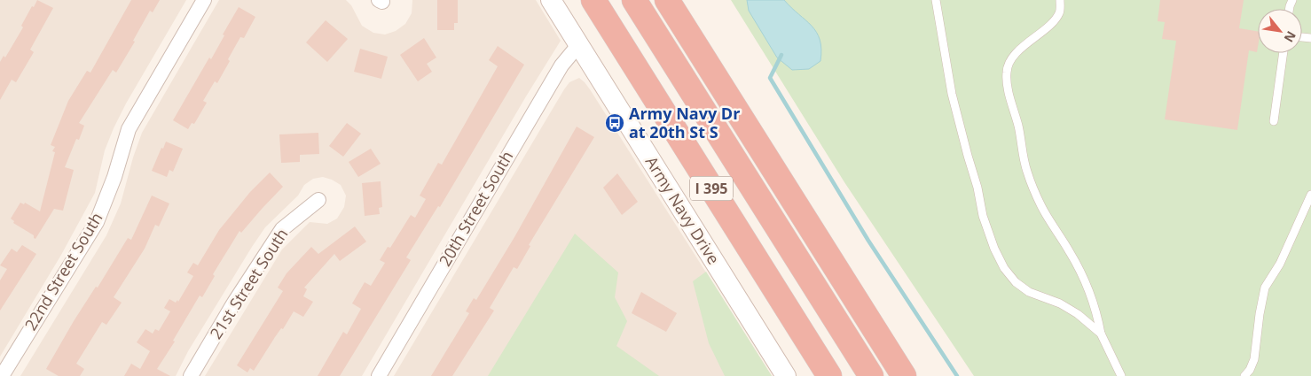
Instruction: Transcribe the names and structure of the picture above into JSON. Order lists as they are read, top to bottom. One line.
{"streets":{"highway":["I 395"],"street":["20th Street South","Army Navy Drive","22nd Street South","21st Street South"]},"crossings":[["20th Street South","Army Navy Drive"]],"places":{"bus stop":["Army Navy Dr at 20th St S"]},"north":"bottom right"}
